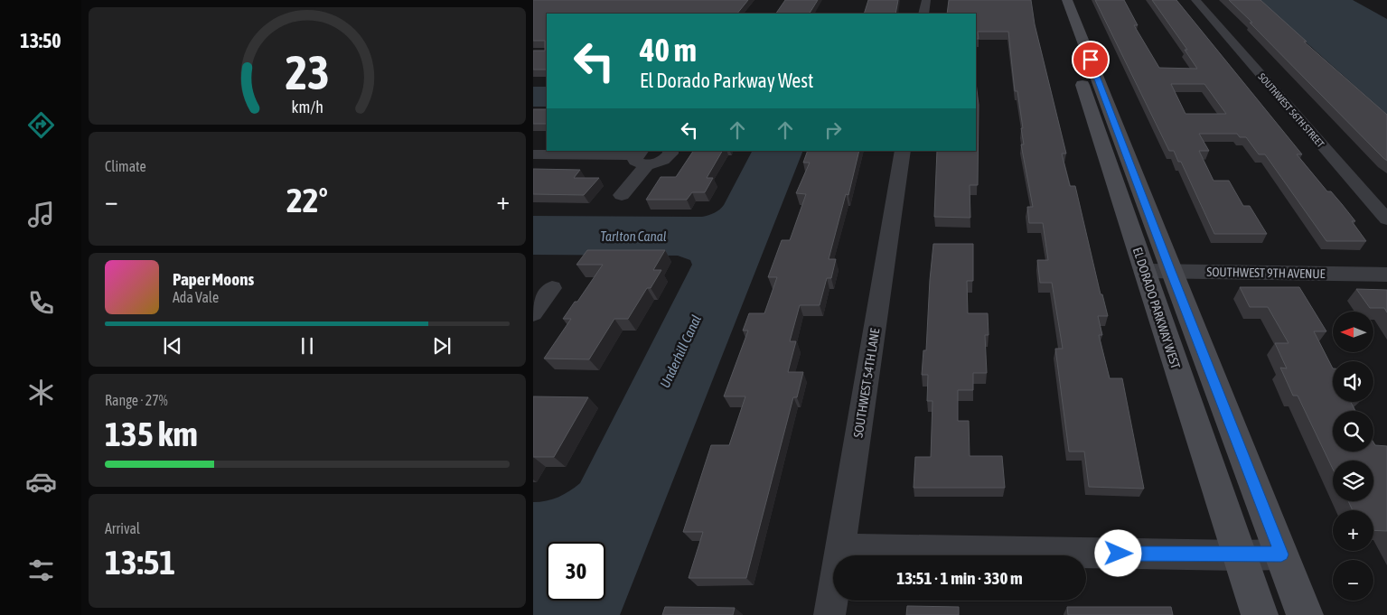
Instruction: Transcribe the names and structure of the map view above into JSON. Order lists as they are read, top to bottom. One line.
{"streets":{"street":["SOUTHWEST 56TH STREET","SOUTHWEST 9TH AVENUE","EL DORADO PARKWAY WEST","SOUTHWEST 54TH LANE"]},"crossings":[["SOUTHWEST 9TH AVENUE","EL DORADO PARKWAY WEST"]],"water":["Tarlton Canal","Underhill Canal"],"north":"left","page":{"tabs":"13:50","turn":["40 m","El Dorado Parkway West"],"tile":["Climate",["Range · 27%","135 km"],["Arrival","13:51"]],"heat":["−","22°","+"],"song":["Paper Moons","Ada Vale"],"map_buttons":["+","−"],"limit":"30","trip":"13:51 · 1 min · 330 m","gauge":["23","km/h"]}}
